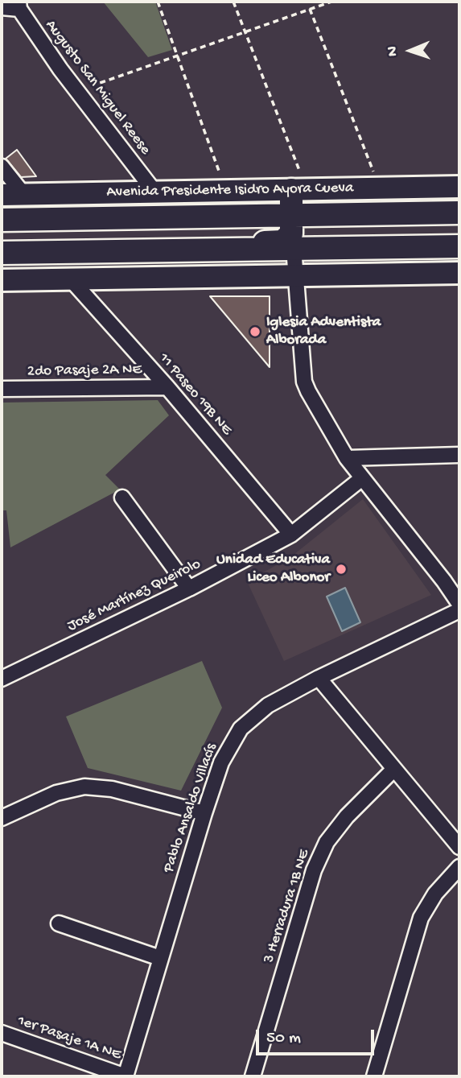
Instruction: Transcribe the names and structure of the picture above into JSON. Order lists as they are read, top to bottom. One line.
{"streets":{"main road":["Avenida Presidente Isidro Ayora Cueva"],"street":["Augusto San Miguel Reese","2do Pasaje 2A NE","11 Paseo 19B NE","José Martínez Queirolo","Pablo Ansaldo Villacís","3 Herradura 1B NE","1er Pasaje 1A NE"]},"crossings":[["Augusto San Miguel Reese","Avenida Presidente Isidro Ayora Cueva"],["2do Pasaje 2A NE","11 Paseo 19B NE"],["11 Paseo 19B NE","José Martínez Queirolo"],["Pablo Ansaldo Villacís","1er Pasaje 1A NE"]],"places":["Iglesia Adventista Alborada","Unidad Educativa Liceo Albonor"],"scale_bar":"50 m","north":"left"}
